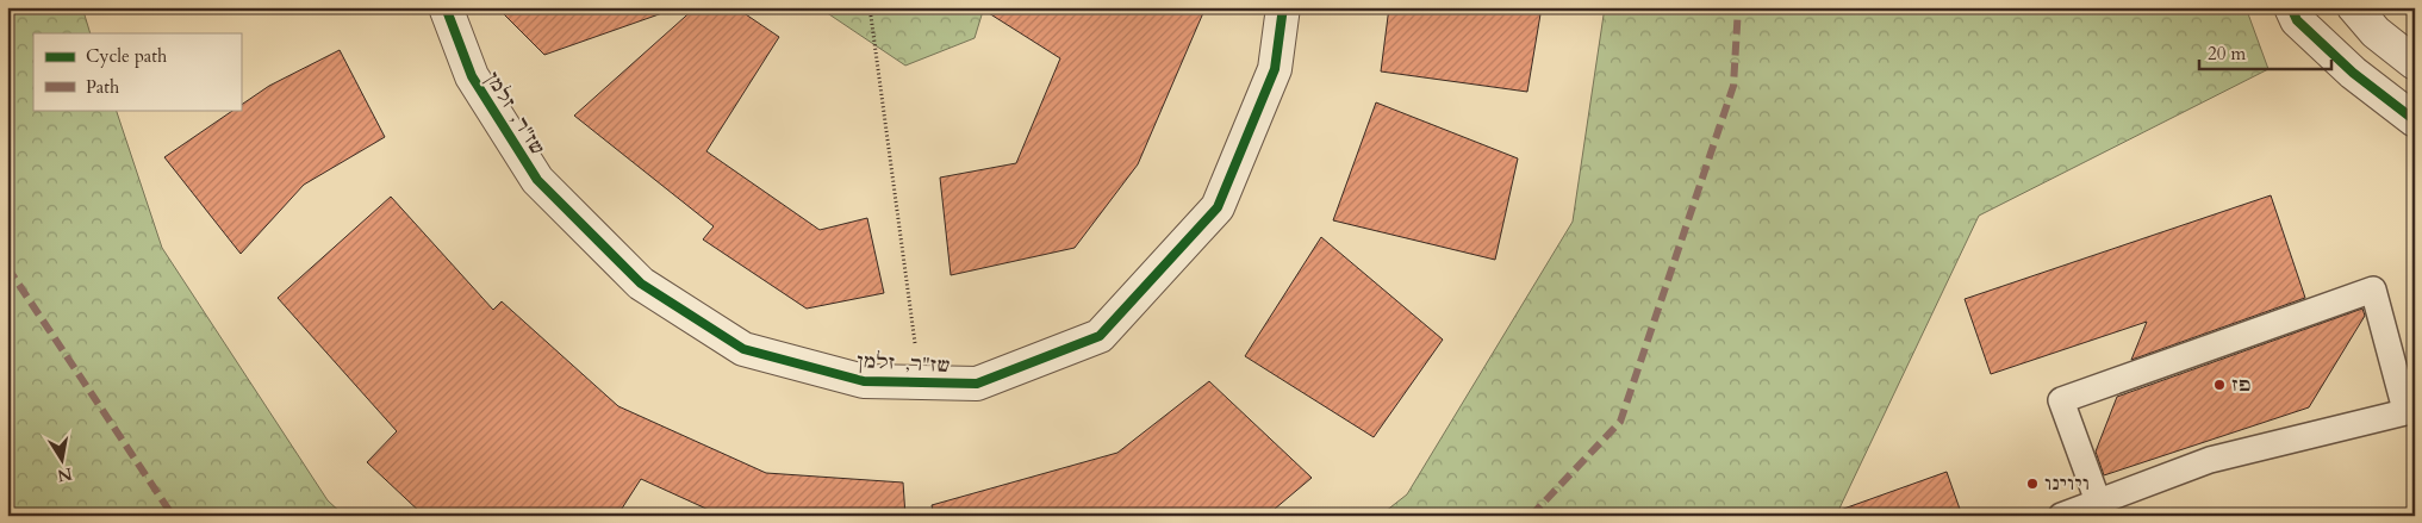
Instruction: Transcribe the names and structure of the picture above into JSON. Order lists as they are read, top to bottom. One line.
{"streets":{"street":["שז\"ר, זלמן"]},"places":["פז","ויוינו"],"legend":["Cycle path","Path"],"scale_bar":"20 m","north":"bottom"}
